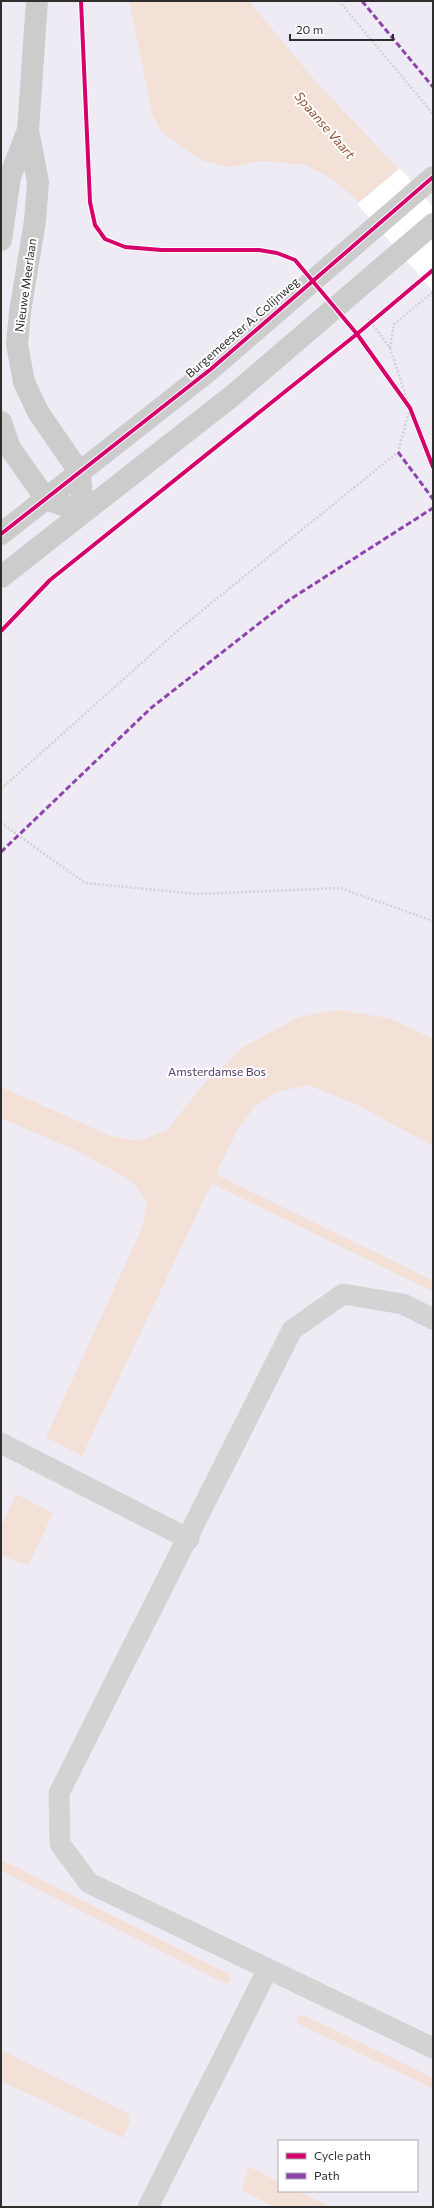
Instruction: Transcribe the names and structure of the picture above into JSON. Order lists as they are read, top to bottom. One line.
{"streets":{"street":["Nieuwe Meerlaan","Burgemeester A. Colijnweg"]},"crossings":[["Nieuwe Meerlaan","Burgemeester A. Colijnweg"]],"water":["Spaanse Vaart"],"parks":["Amsterdamse Bos"],"legend":["Cycle path","Path"],"scale_bar":"20 m"}
